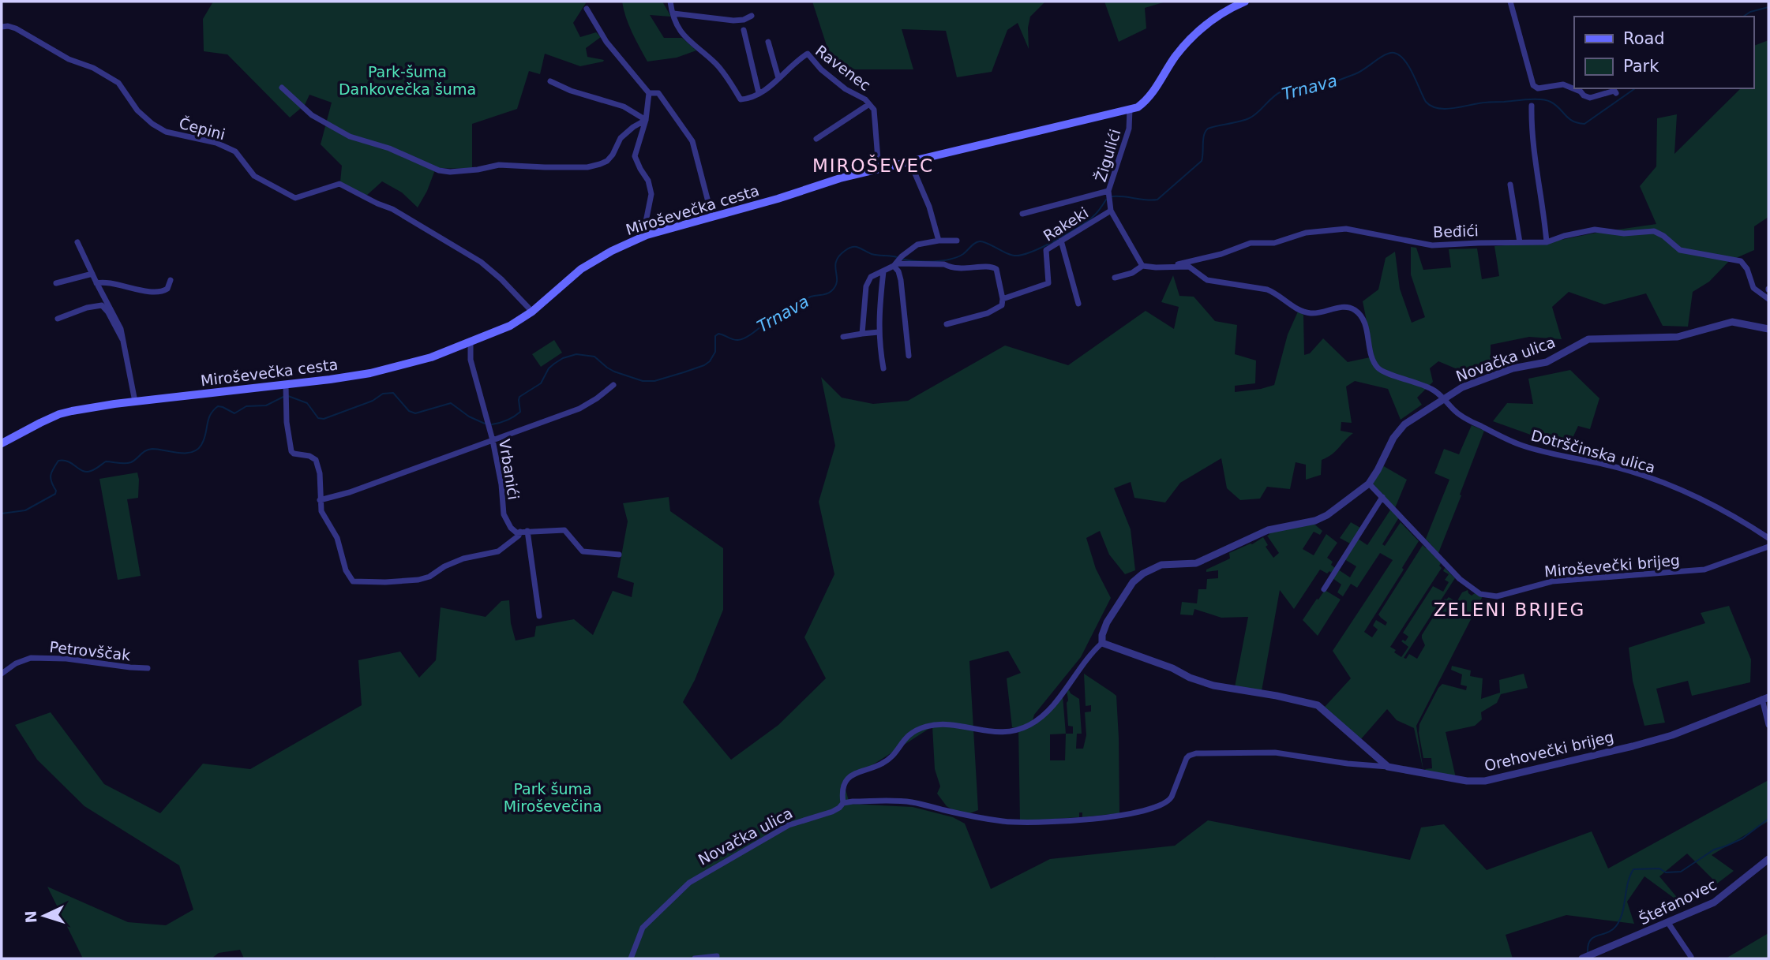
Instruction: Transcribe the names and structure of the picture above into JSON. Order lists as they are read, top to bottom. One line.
{"streets":{"main road":["Miroševečka cesta"],"street":["Ravenec","Čepini","Žigulići","Rakeki","Beđići","Novačka ulica","Dotrščinska ulica","Vrbanići","Miroševečki brijeg","Petrovščak","Orehovečki brijeg","Štefanovec"]},"crossings":[["Ravenec","Miroševečka cesta"],["Čepini","Miroševečka cesta"],["Žigulići","Miroševečka cesta"],["Žigulići","Rakeki"],["Miroševečka cesta","Vrbanići"],["Beđići","Dotrščinska ulica"],["Novačka ulica","Dotrščinska ulica"],["Novačka ulica","Miroševečki brijeg"]],"districts":["MIROŠEVEC","ZELENI BRIJEG"],"water":["Trnava"],"parks":["Park-šuma Dankovečka šuma","Park šuma Miroševečina"],"legend":["Road","Park"],"north":"left"}
